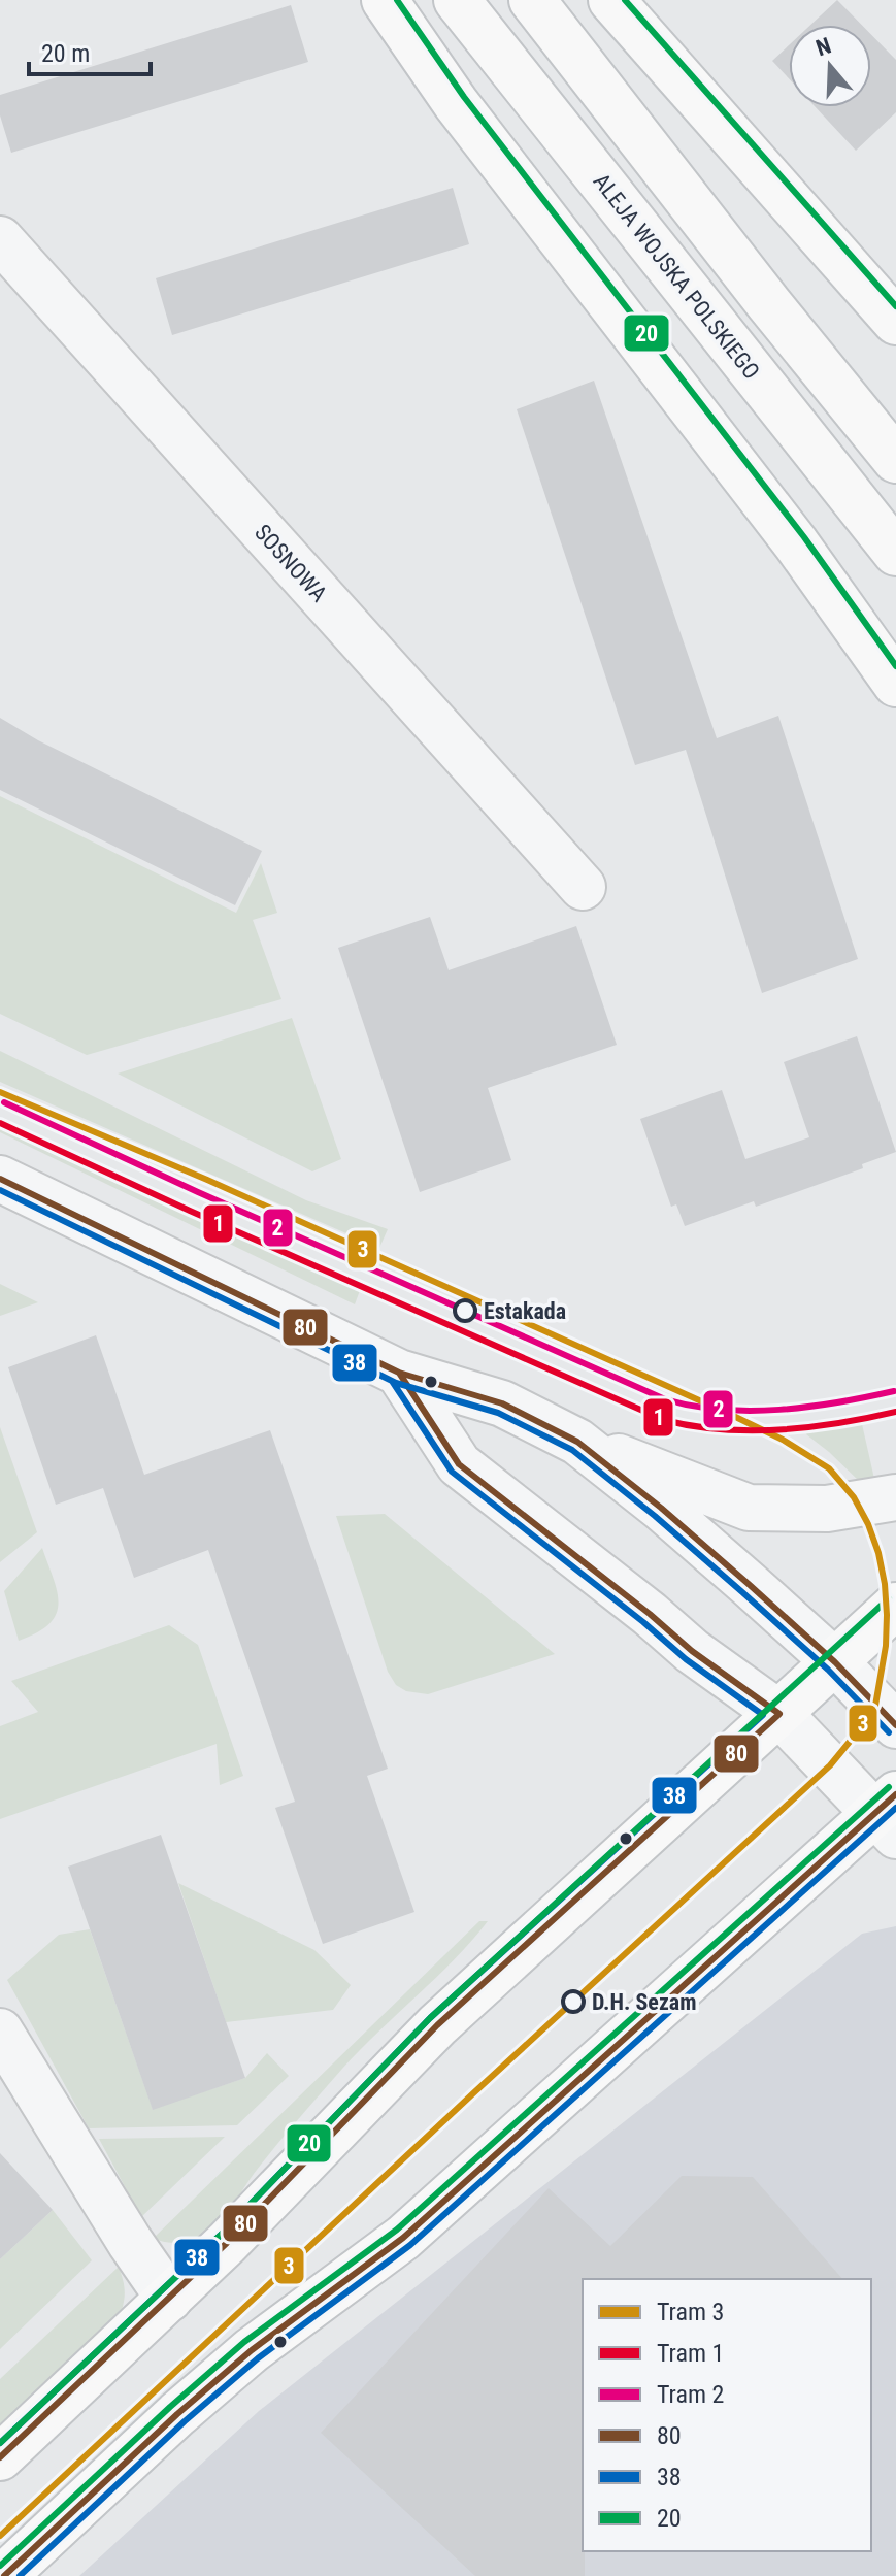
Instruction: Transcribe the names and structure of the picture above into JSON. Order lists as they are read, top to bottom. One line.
{"streets":{"main road":["ALEJA WOJSKA POLSKIEGO"],"street":["SOSNOWA"]},"places":["Estakada","D.H. Sezam"],"lines":["transit line 20","tram line 3","tram line 2","tram line 1","transit line 80","transit line 38"],"legend":["Tram 3","Tram 1","Tram 2","80","38","20"],"scale_bar":"20 m","north":"top"}
